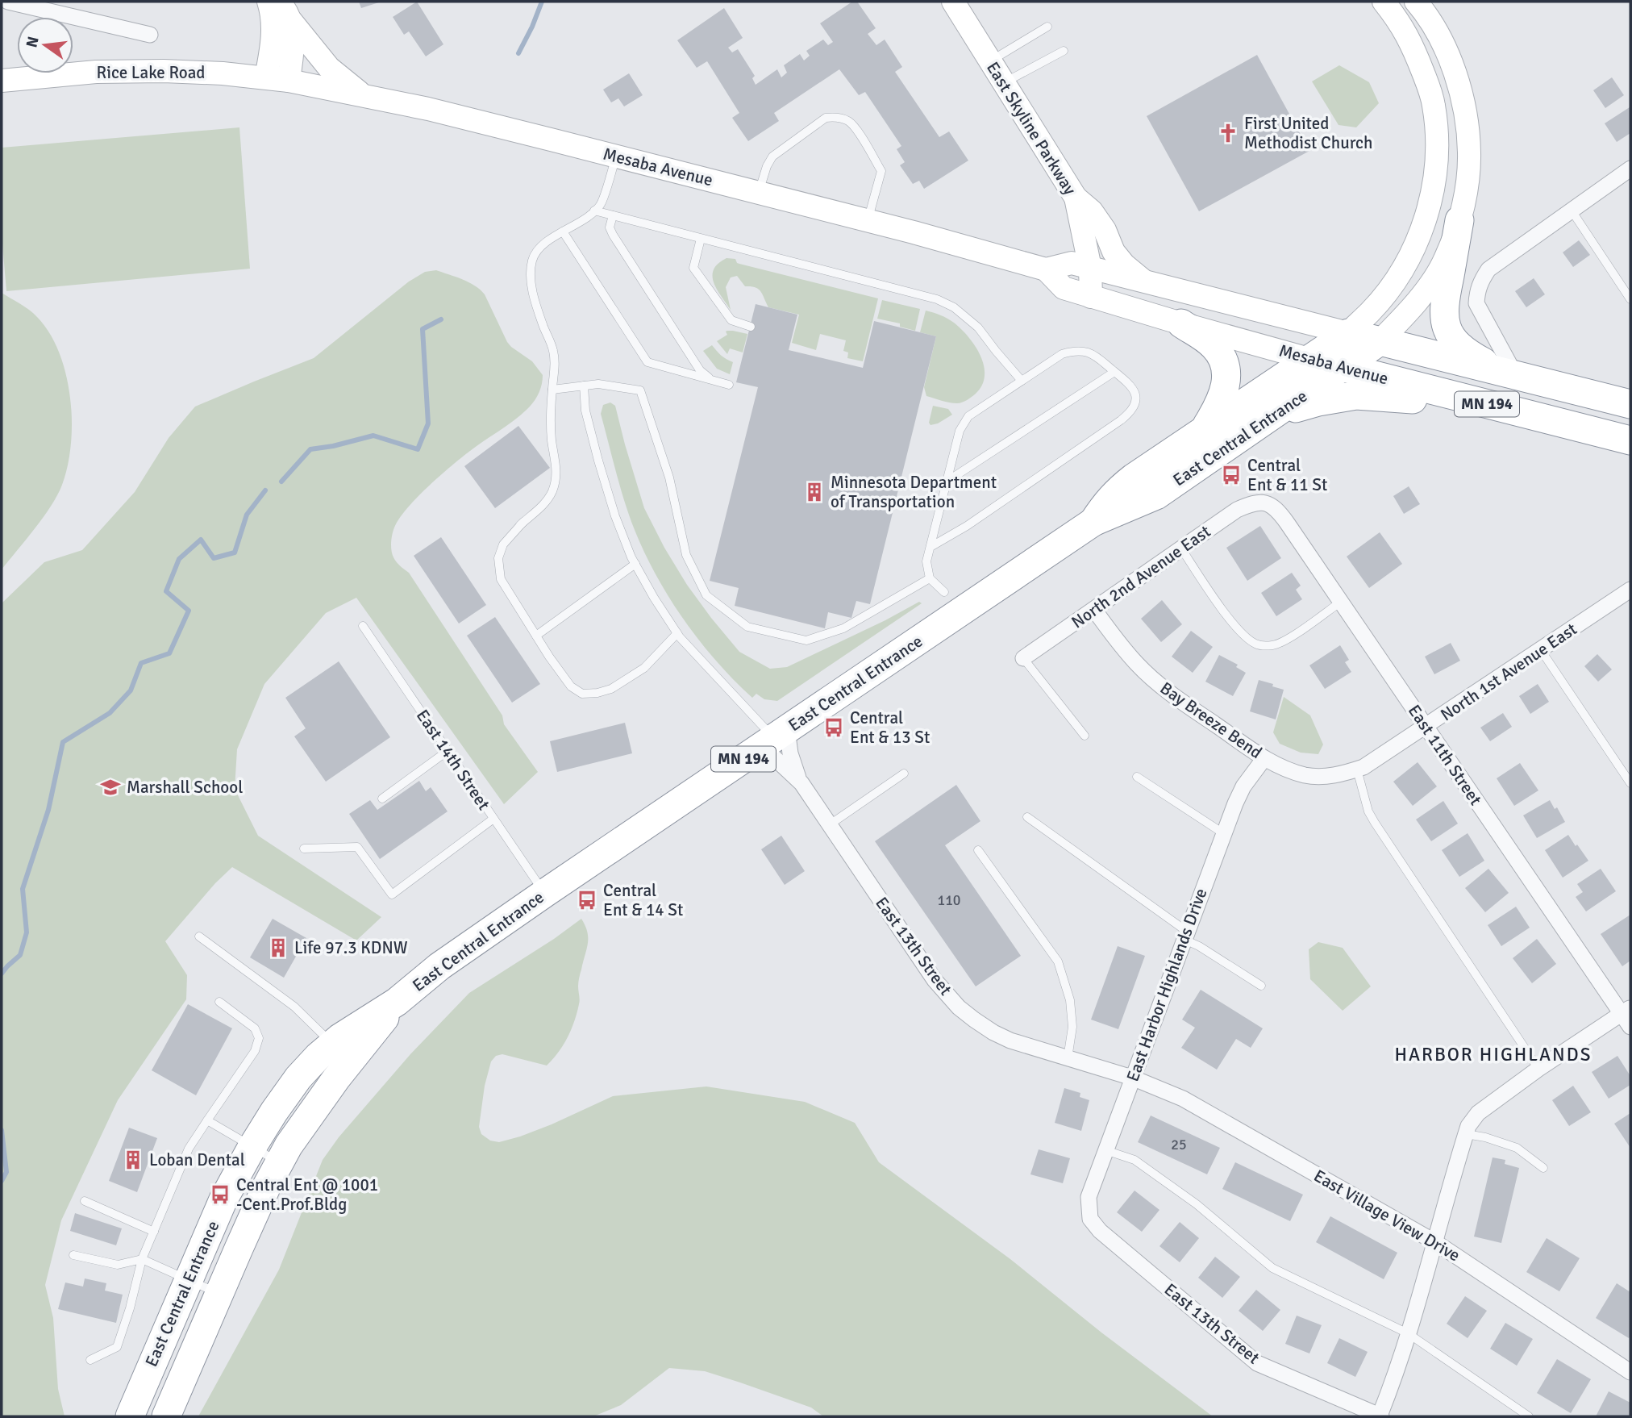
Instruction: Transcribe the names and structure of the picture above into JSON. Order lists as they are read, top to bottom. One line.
{"streets":{"highway":["Mesaba Avenue","MN 194","East Central Entrance"],"main road":["Rice Lake Road","East Skyline Parkway"],"street":["North 2nd Avenue East","North 1st Avenue East","Bay Breeze Bend","East 11th Street","East 13th Street","East Harbor Highlands Drive","East Village View Drive"],"lane":["East 14th Street"]},"crossings":[["Rice Lake Road","Mesaba Avenue"],["East Skyline Parkway","Mesaba Avenue"],["Mesaba Avenue","MN 194"],["Mesaba Avenue","East Central Entrance"],["MN 194","East Central Entrance"],["East Central Entrance","East 14th Street"],["East Central Entrance","East 13th Street"],["North 2nd Avenue East","Bay Breeze Bend"],["North 2nd Avenue East","East 11th Street"],["North 1st Avenue East","Bay Breeze Bend"],["North 1st Avenue East","East 11th Street"],["Bay Breeze Bend","East Harbor Highlands Drive"],["East 13th Street","East Harbor Highlands Drive"],["East 13th Street","East Village View Drive"],["East Harbor Highlands Drive","East Village View Drive"]],"districts":["HARBOR HIGHLANDS"],"places":{"church":["First United Methodist Church"],"bus stop":["Central Ent & 11 St","Central Ent & 13 St","Central Ent & 14 St","Central Ent @ 1001 -Cent.Prof.Bldg"],"building":["Minnesota Department of Transportation","Life 97.3 KDNW","Loban Dental"],"school or university":["Marshall School"]},"house_numbers":["110","25"],"north":"left"}
